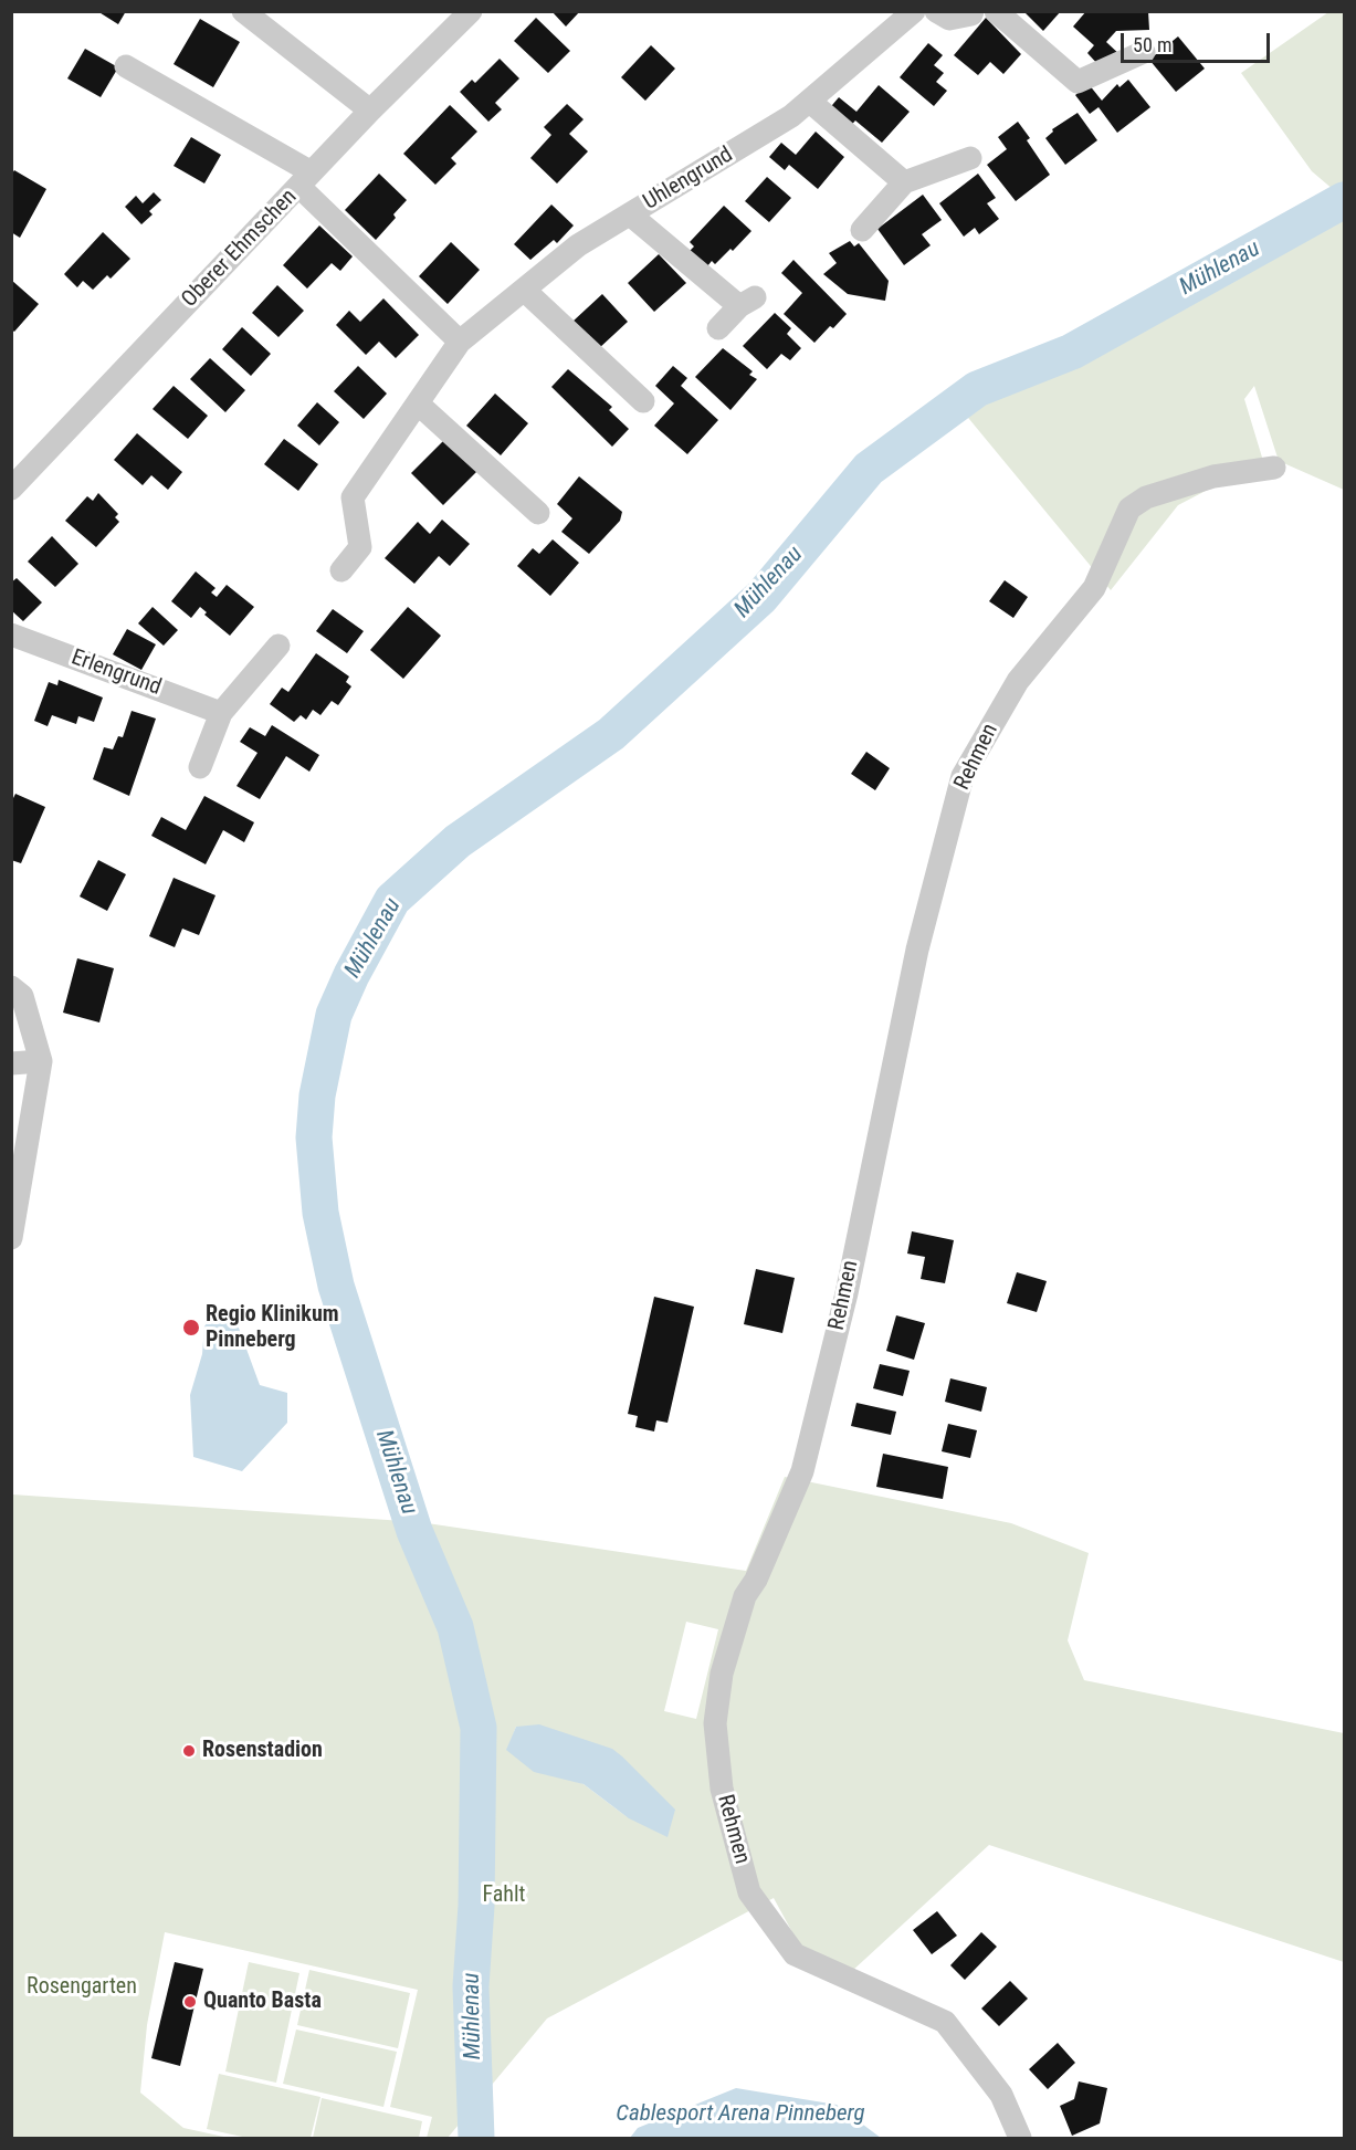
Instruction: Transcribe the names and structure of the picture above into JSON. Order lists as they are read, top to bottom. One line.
{"streets":{"street":["Uhlengrund","Oberer Ehmschen","Erlengrund","Rehmen"]},"water":["Mühlenau","Cablesport Arena Pinneberg"],"parks":["Fahlt","Rosengarten"],"places":["Regio Klinikum Pinneberg","Rosenstadion","Quanto Basta"],"scale_bar":"50 m"}
